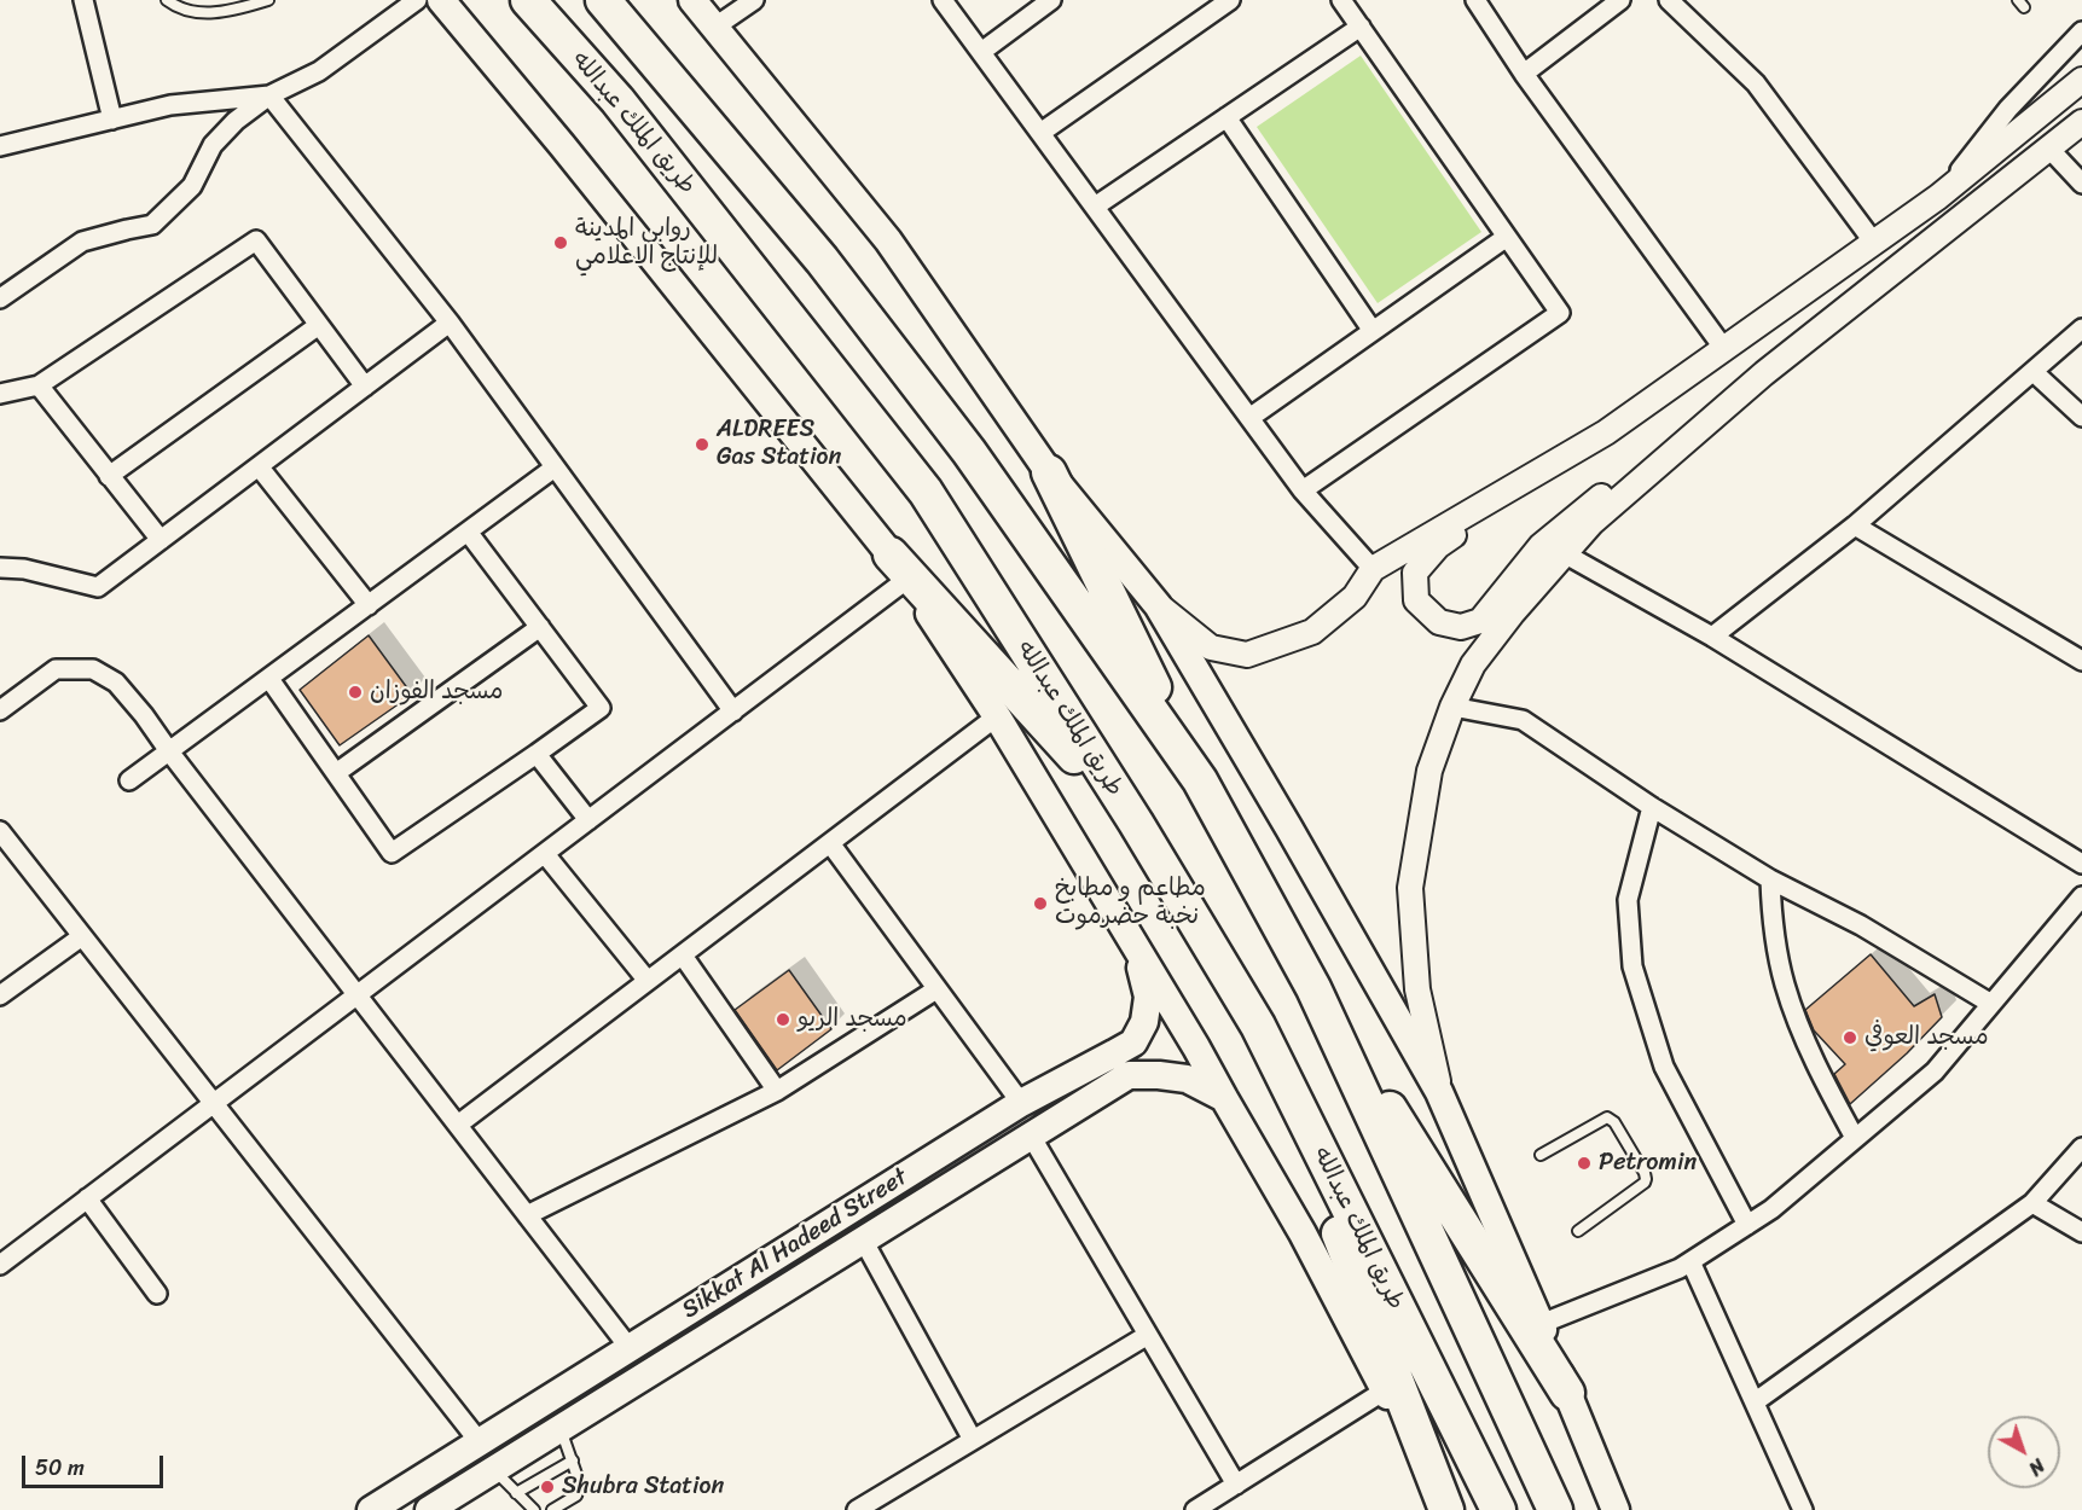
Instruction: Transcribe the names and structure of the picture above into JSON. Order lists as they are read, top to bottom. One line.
{"streets":{"highway":["طريق الملك عبدالله"],"main road":["Sikkat Al Hadeed Street"]},"places":["روابي المدينة للإنتاج الاعلامي","ALDREES Gas Station","مسجد الفوزان","مطاعم و مطابخ نخبة حضرموت","مسجد الريو","مسجد العوفي","Petromin","Shubra Station"],"scale_bar":"50 m","north":"bottom right"}
